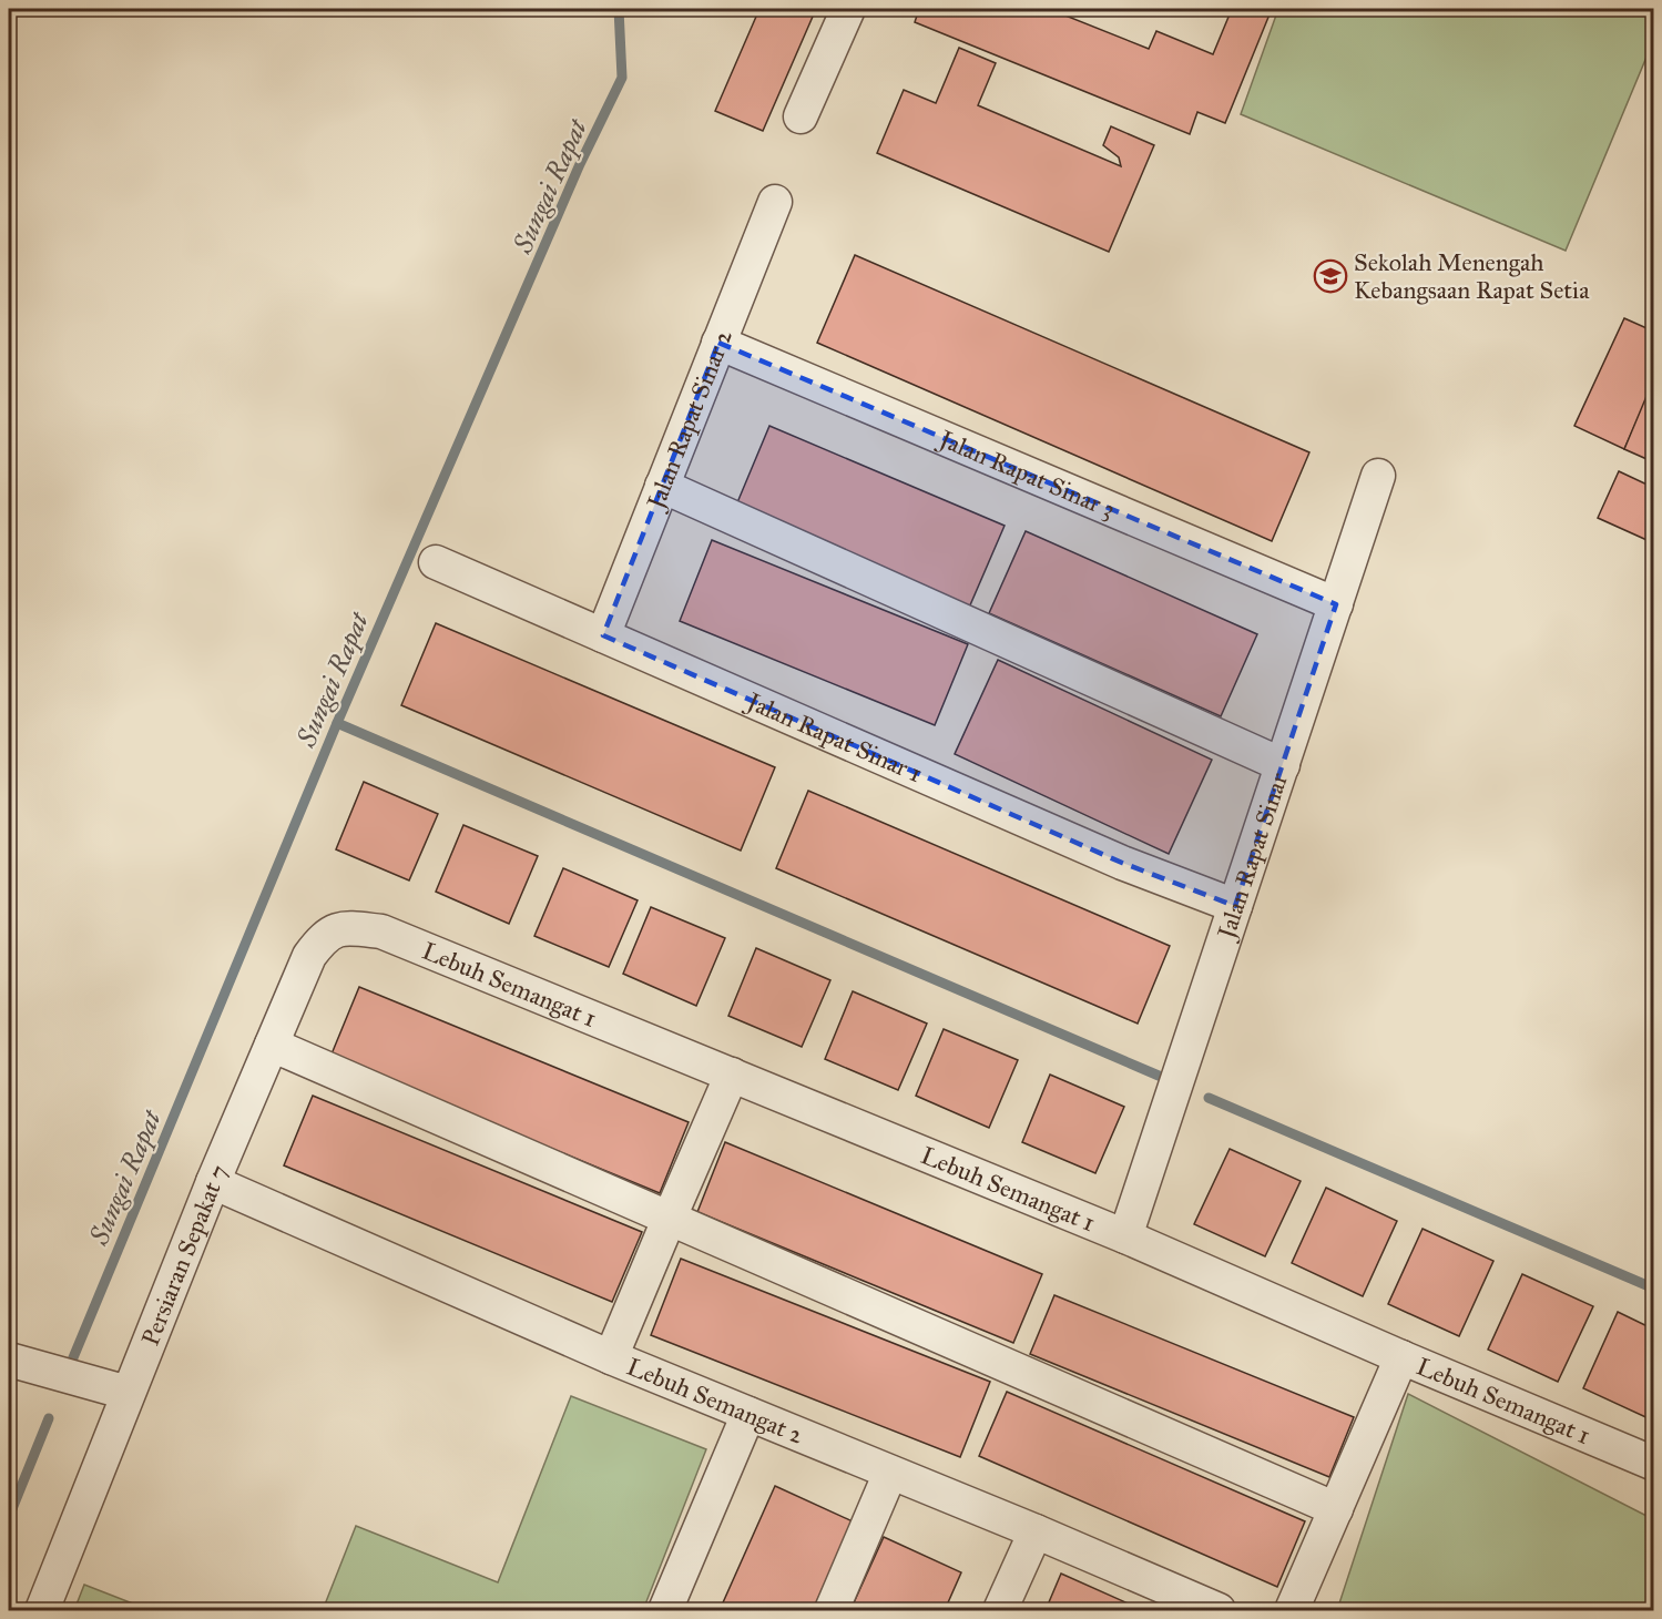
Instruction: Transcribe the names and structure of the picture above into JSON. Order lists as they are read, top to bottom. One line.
{"streets":{"street":["Jalan Rapat Sinar 2","Jalan Rapat Sinar 3","Jalan Rapat Sinar 1","Jalan Rapat Sinar","Lebuh Semangat 1","Persiaran Sepakat 7","Lebuh Semangat 2"]},"crossings":[["Jalan Rapat Sinar 2","Jalan Rapat Sinar 3"],["Jalan Rapat Sinar 2","Jalan Rapat Sinar 1"],["Jalan Rapat Sinar 3","Jalan Rapat Sinar"],["Jalan Rapat Sinar 1","Jalan Rapat Sinar"],["Jalan Rapat Sinar","Lebuh Semangat 1"],["Lebuh Semangat 1","Persiaran Sepakat 7"],["Persiaran Sepakat 7","Lebuh Semangat 2"]],"water":["Sungai Rapat"],"places":{"school or university":["Sekolah Menengah Kebangsaan Rapat Setia"]}}
